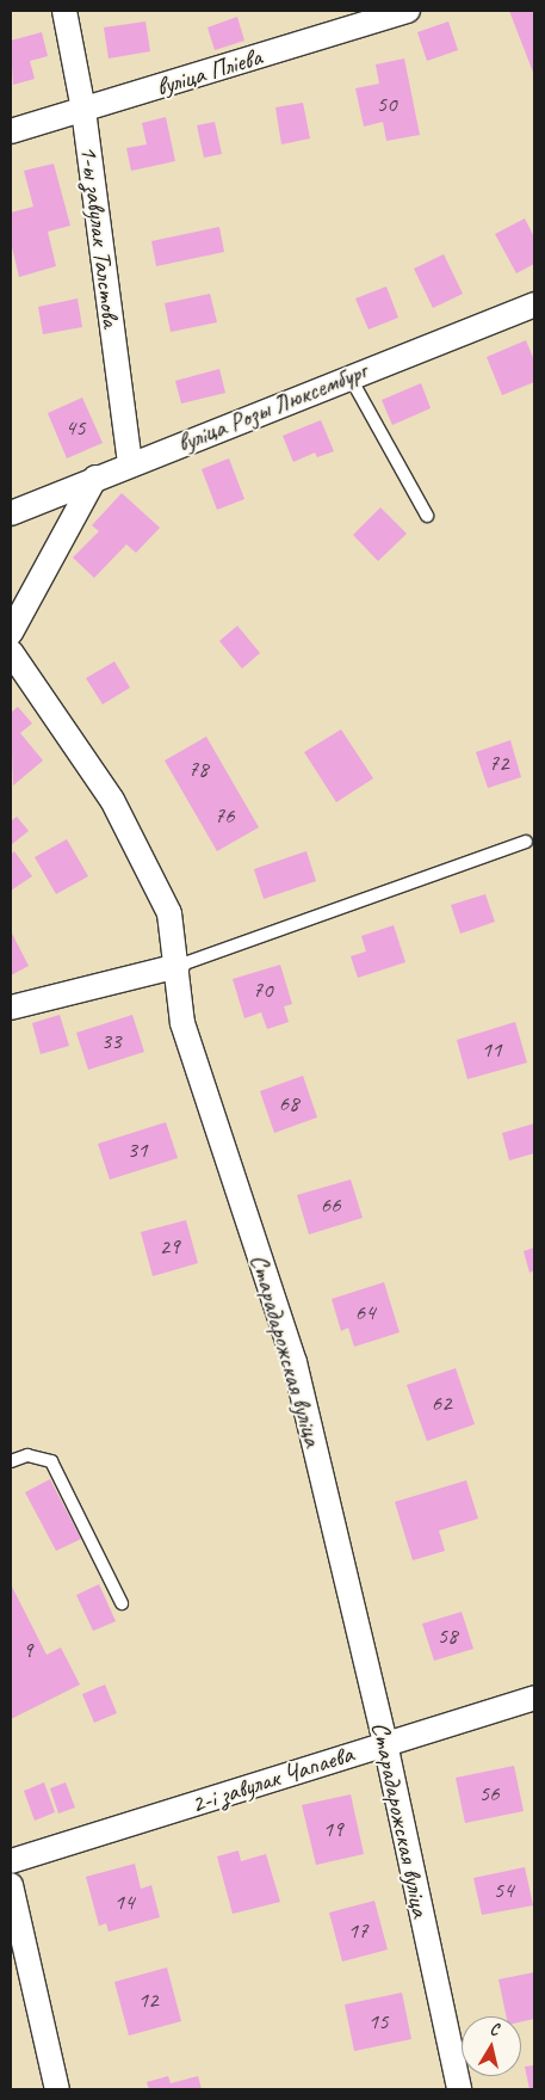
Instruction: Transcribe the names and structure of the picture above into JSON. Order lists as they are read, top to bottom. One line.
{"streets":{"street":["вуліца Пліева","1-ы завулак Талстова","вуліца Розы Люксембург","Старадарожская вуліца","2-і завулак Чапаева"]},"crossings":[["вуліца Пліева","1-ы завулак Талстова"],["1-ы завулак Талстова","вуліца Розы Люксембург"],["Старадарожская вуліца","2-і завулак Чапаева"]],"house_numbers":["50","45","72","78","76","70","33","11","68","31","66","29","64","62","58","9","56","19","54","14","17","12","15"],"north":"top"}
